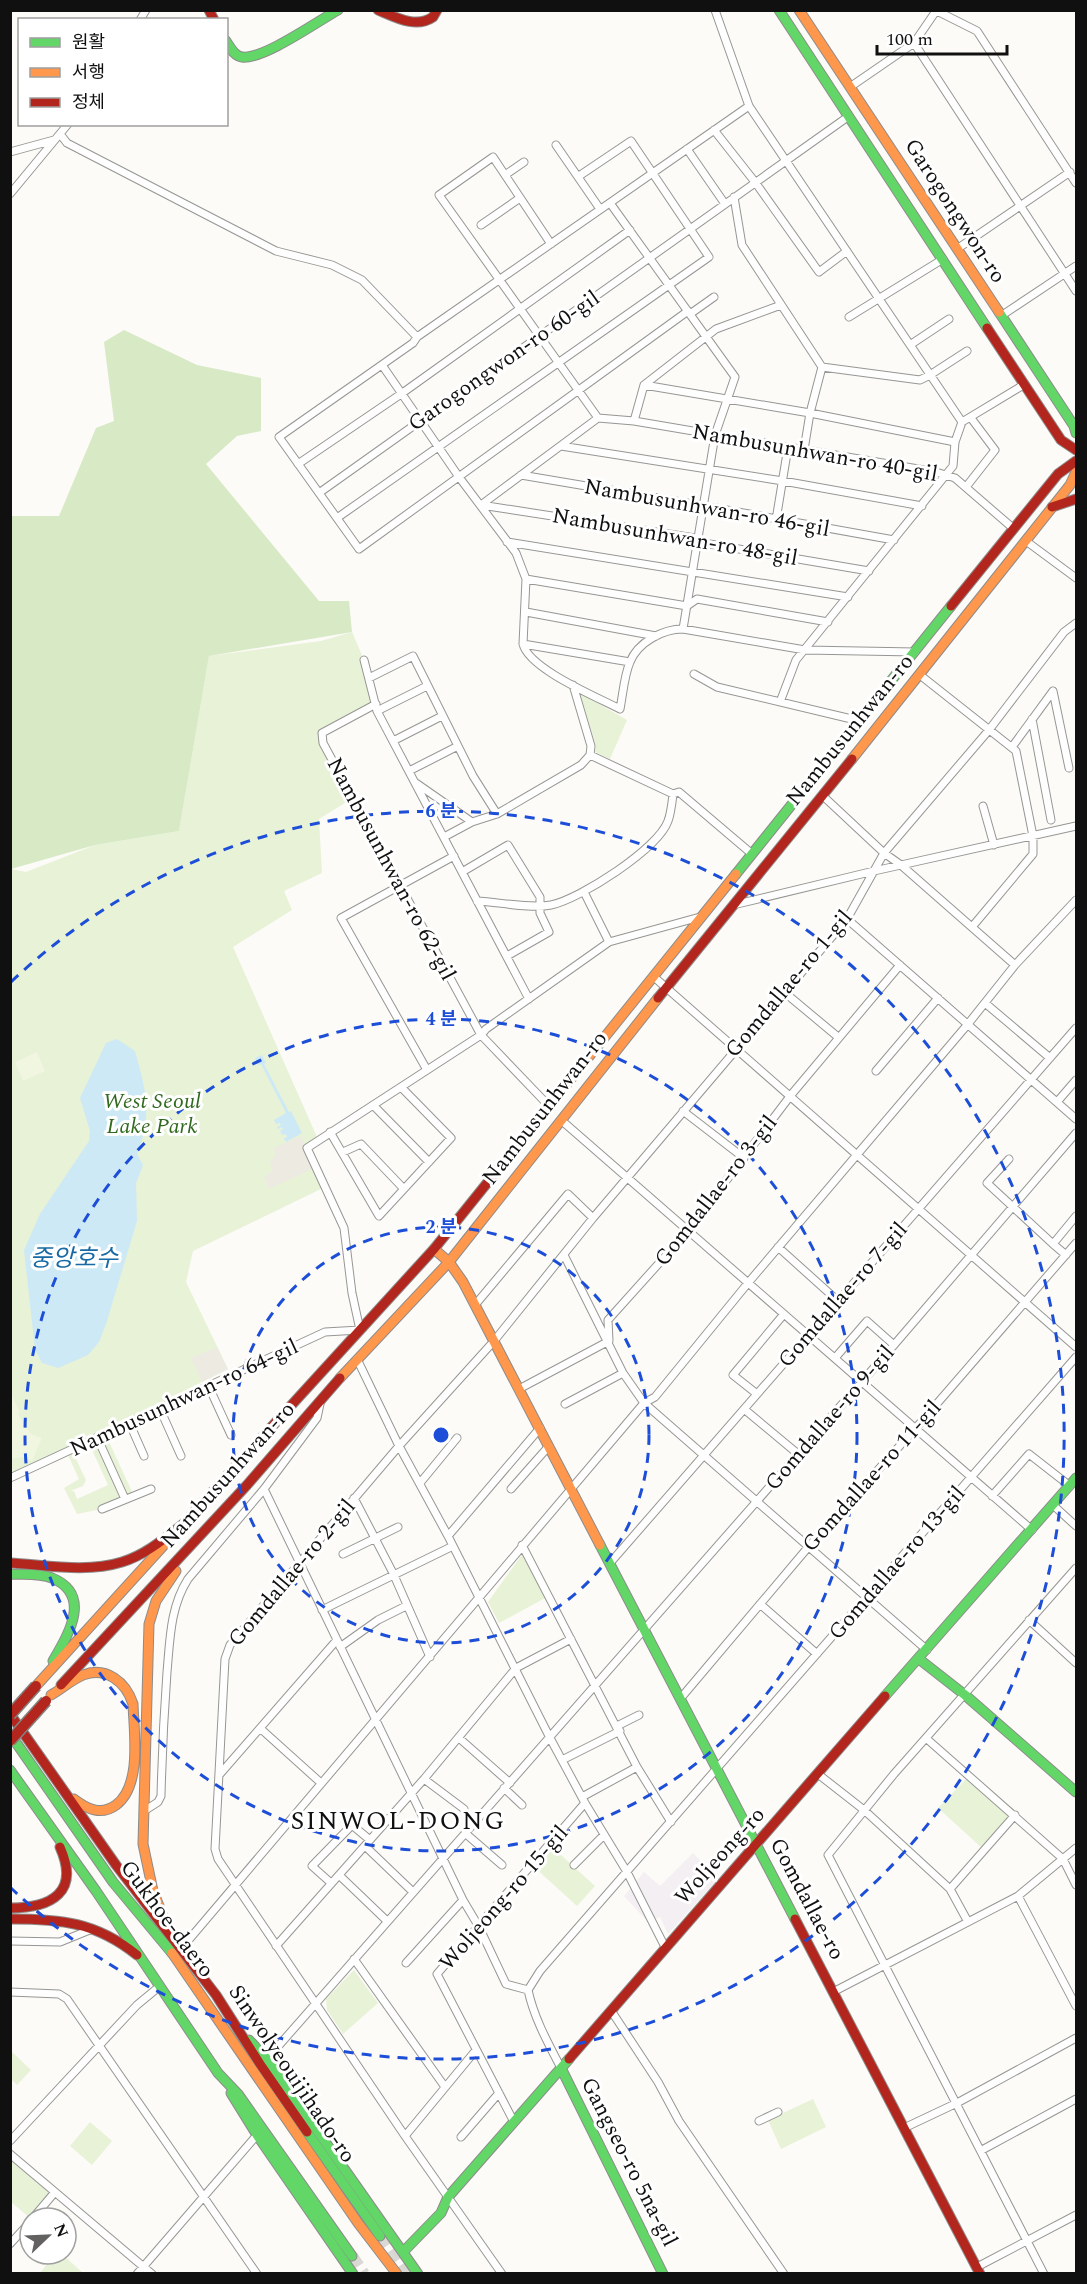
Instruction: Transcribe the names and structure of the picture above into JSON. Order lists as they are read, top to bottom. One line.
{"streets":{"main road":["Garogongwon-ro","Nambusunhwan-ro","Woljeong-ro","Gomdallae-ro","Gukhoe-daero","Sinwolyeouijihado-ro","Gangseo-ro 5na-gil"],"street":["Garogongwon-ro 60-gil","Nambusunhwan-ro 40-gil","Nambusunhwan-ro 46-gil","Nambusunhwan-ro 48-gil","Nambusunhwan-ro 62-gil","Gomdallae-ro 1-gil","Gomdallae-ro 3-gil","Gomdallae-ro 7-gil","Nambusunhwan-ro 64-gil","Gomdallae-ro 9-gil","Gomdallae-ro 11-gil","Gomdallae-ro 13-gil","Gomdallae-ro 2-gil","Woljeong-ro 15-gil"]},"crossings":[["Garogongwon-ro","Garogongwon-ro 60-gil"],["Nambusunhwan-ro 40-gil","Nambusunhwan-ro"],["Nambusunhwan-ro","Nambusunhwan-ro 62-gil"],["Nambusunhwan-ro","Nambusunhwan-ro 64-gil"],["Nambusunhwan-ro","Gomdallae-ro"],["Nambusunhwan-ro","Gukhoe-daero"],["Nambusunhwan-ro","Sinwolyeouijihado-ro"],["Gomdallae-ro 1-gil","Gomdallae-ro 2-gil"],["Gomdallae-ro 1-gil","Gomdallae-ro"],["Gomdallae-ro 7-gil","Gomdallae-ro"],["Gomdallae-ro 9-gil","Gomdallae-ro 2-gil"],["Gomdallae-ro 9-gil","Gomdallae-ro"],["Gomdallae-ro 11-gil","Gomdallae-ro"],["Gomdallae-ro 13-gil","Gomdallae-ro"],["Gomdallae-ro 2-gil","Woljeong-ro"],["Gomdallae-ro 2-gil","Gomdallae-ro"],["Woljeong-ro","Woljeong-ro 15-gil"],["Woljeong-ro","Gomdallae-ro"],["Woljeong-ro","Gangseo-ro 5na-gil"]],"districts":["SINWOL-DONG"],"water":["중앙호수"],"parks":["West Seoul Lake Park"],"legend":["원활","서행","정체"],"scale_bar":"100 m","north":"top right","rings":["6 분","4 분","2 분"]}
